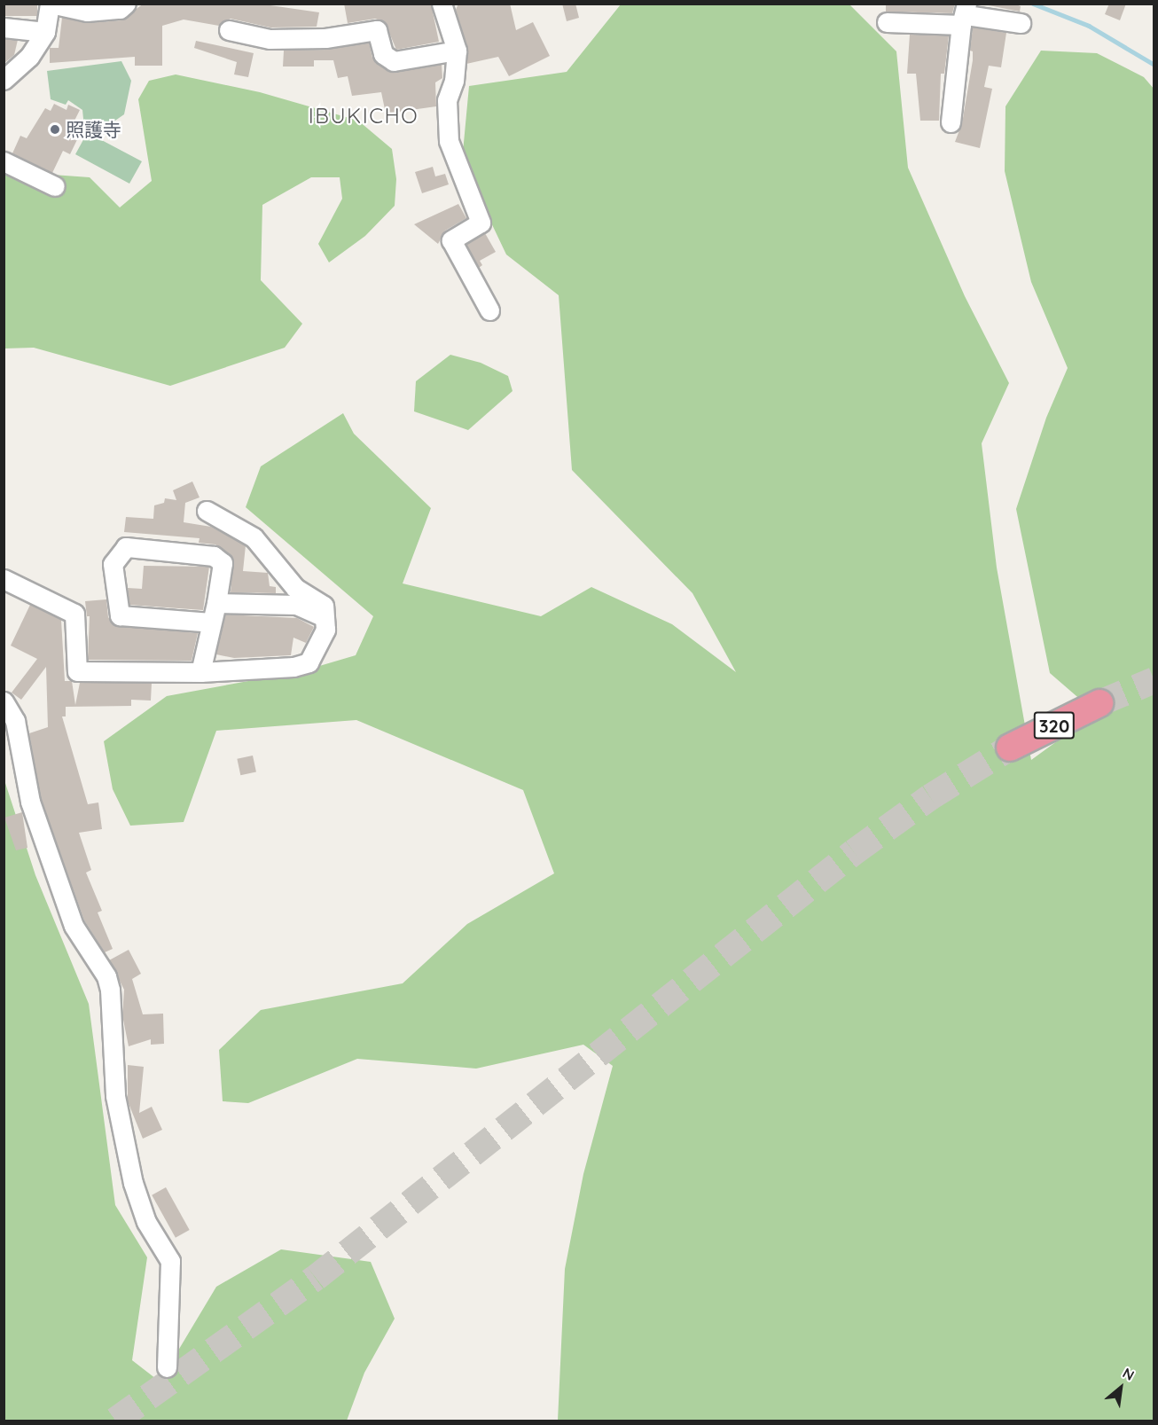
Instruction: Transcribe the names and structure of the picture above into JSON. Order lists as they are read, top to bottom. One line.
{"streets":{"highway":["320"]},"districts":["IBUKICHO"],"places":["照護寺"],"north":"top right"}
